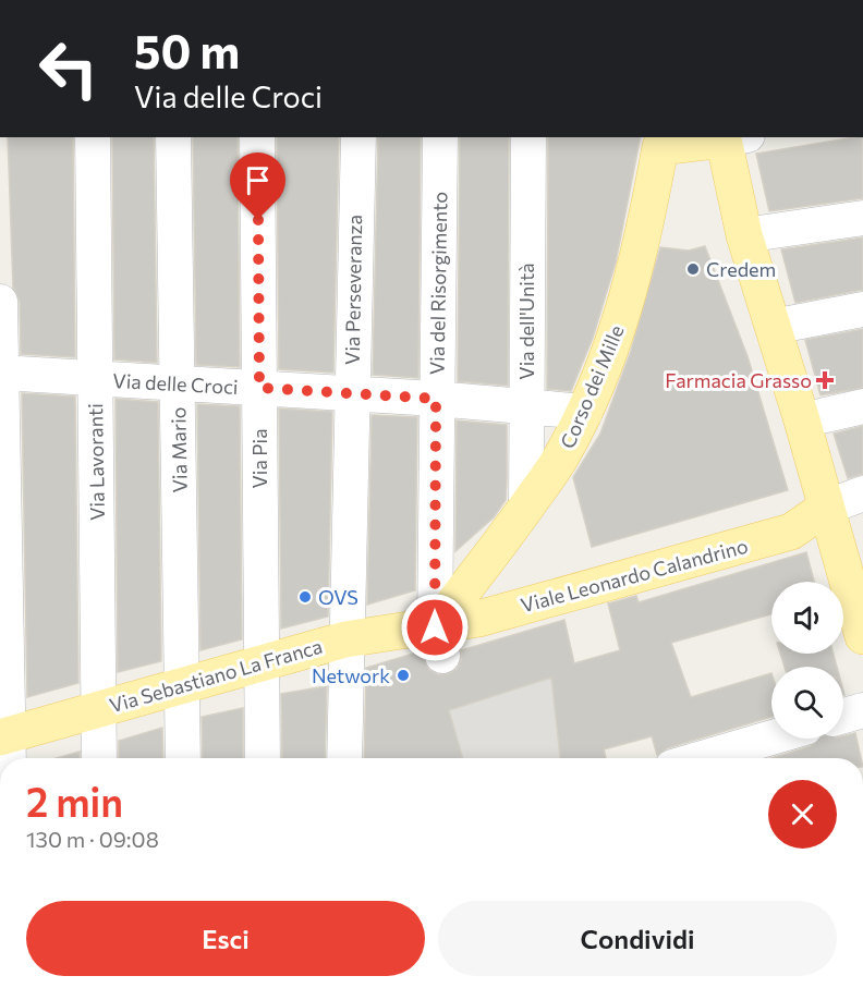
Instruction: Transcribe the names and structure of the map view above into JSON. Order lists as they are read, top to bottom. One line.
{"streets":{"main road":["Corso dei Mille","Viale Leonardo Calandrino","Via Sebastiano La Franca"],"street":["Via del Risorgimento","Via Perseveranza","Via dell'Unità","Via delle Croci","Via Mario","Via Pia","Via Lavoranti"]},"crossings":[["Via del Risorgimento","Via delle Croci"],["Via del Risorgimento","Corso dei Mille"],["Via del Risorgimento","Viale Leonardo Calandrino"],["Via del Risorgimento","Via Sebastiano La Franca"],["Via Perseveranza","Via delle Croci"],["Via Perseveranza","Via Sebastiano La Franca"],["Via dell'Unità","Via delle Croci"],["Via dell'Unità","Corso dei Mille"],["Via delle Croci","Corso dei Mille"],["Via delle Croci","Via Mario"],["Via delle Croci","Via Pia"],["Via delle Croci","Via Lavoranti"],["Corso dei Mille","Viale Leonardo Calandrino"],["Corso dei Mille","Via Sebastiano La Franca"],["Via Mario","Via Sebastiano La Franca"],["Via Pia","Via Sebastiano La Franca"],["Via Lavoranti","Via Sebastiano La Franca"],["Viale Leonardo Calandrino","Via Sebastiano La Franca"]],"places":{"other":["Credem","OVS","Network"],"health":["Farmacia Grasso"]},"page":{"turn":["50 m","Via delle Croci"],"heading":["2 min","130 m · 09:08"],"buttons":["Esci","Condividi"]}}
